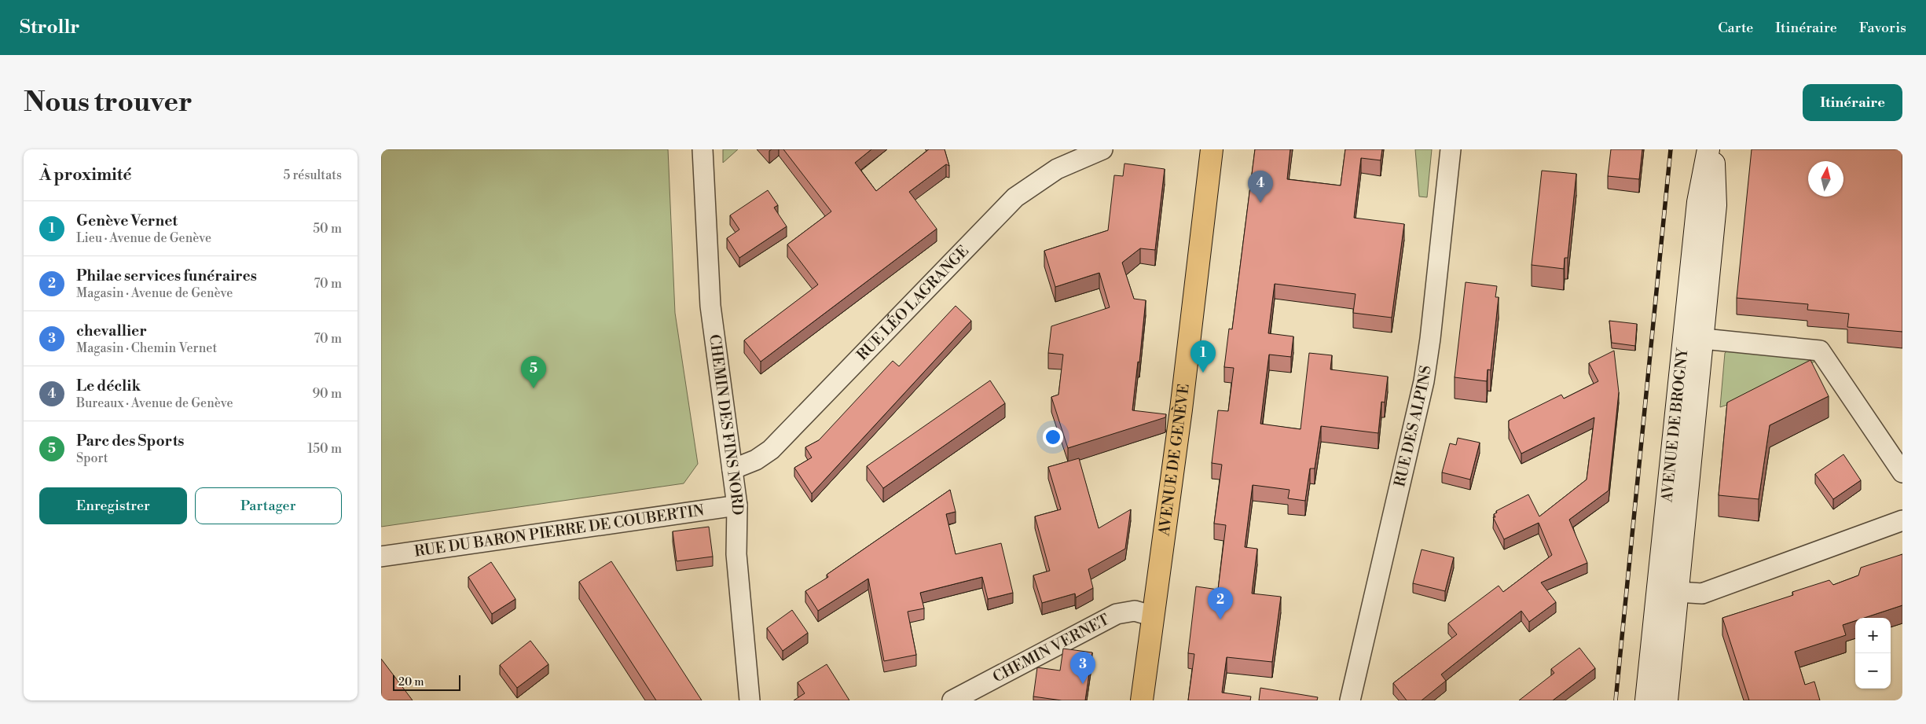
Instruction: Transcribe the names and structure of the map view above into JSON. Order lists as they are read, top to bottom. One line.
{"streets":{"main road":["AVENUE DE BROGNY","AVENUE DE GENÈVE"],"street":["RUE LÉO LAGRANGE","CHEMIN DES FINS NORD","RUE DES ALPINS","RUE DU BARON PIERRE DE COUBERTIN","CHEMIN VERNET"]},"crossings":[["RUE LÉO LAGRANGE","CHEMIN DES FINS NORD"],["CHEMIN DES FINS NORD","RUE DU BARON PIERRE DE COUBERTIN"],["AVENUE DE GENÈVE","CHEMIN VERNET"]],"scale_bar":"20 m","north":"top","page":{"header":"Strollr","nav":["Carte","Itinéraire","Favoris"],"buttons":["Itinéraire",["Enregistrer","Partager"]],"title":"Nous trouver","heading":["À proximité","5 résultats"],"pins":["4","1","5","2","3"],"list":[{"mark":"1","name":"Genève Vernet","note":"Lieu · Avenue de Genève","value":"50 m"},{"mark":"2","name":"Philae services funéraires","note":"Magasin · Avenue de Genève","value":"70 m"},{"mark":"3","name":"chevallier","note":"Magasin · Chemin Vernet","value":"70 m"},{"mark":"4","name":"Le déclik","note":"Bureaux · Avenue de Genève","value":"90 m"},{"mark":"5","name":"Parc des Sports","note":"Sport","value":"150 m"}],"map_buttons":["+","−"],"scale":"20 m"}}
